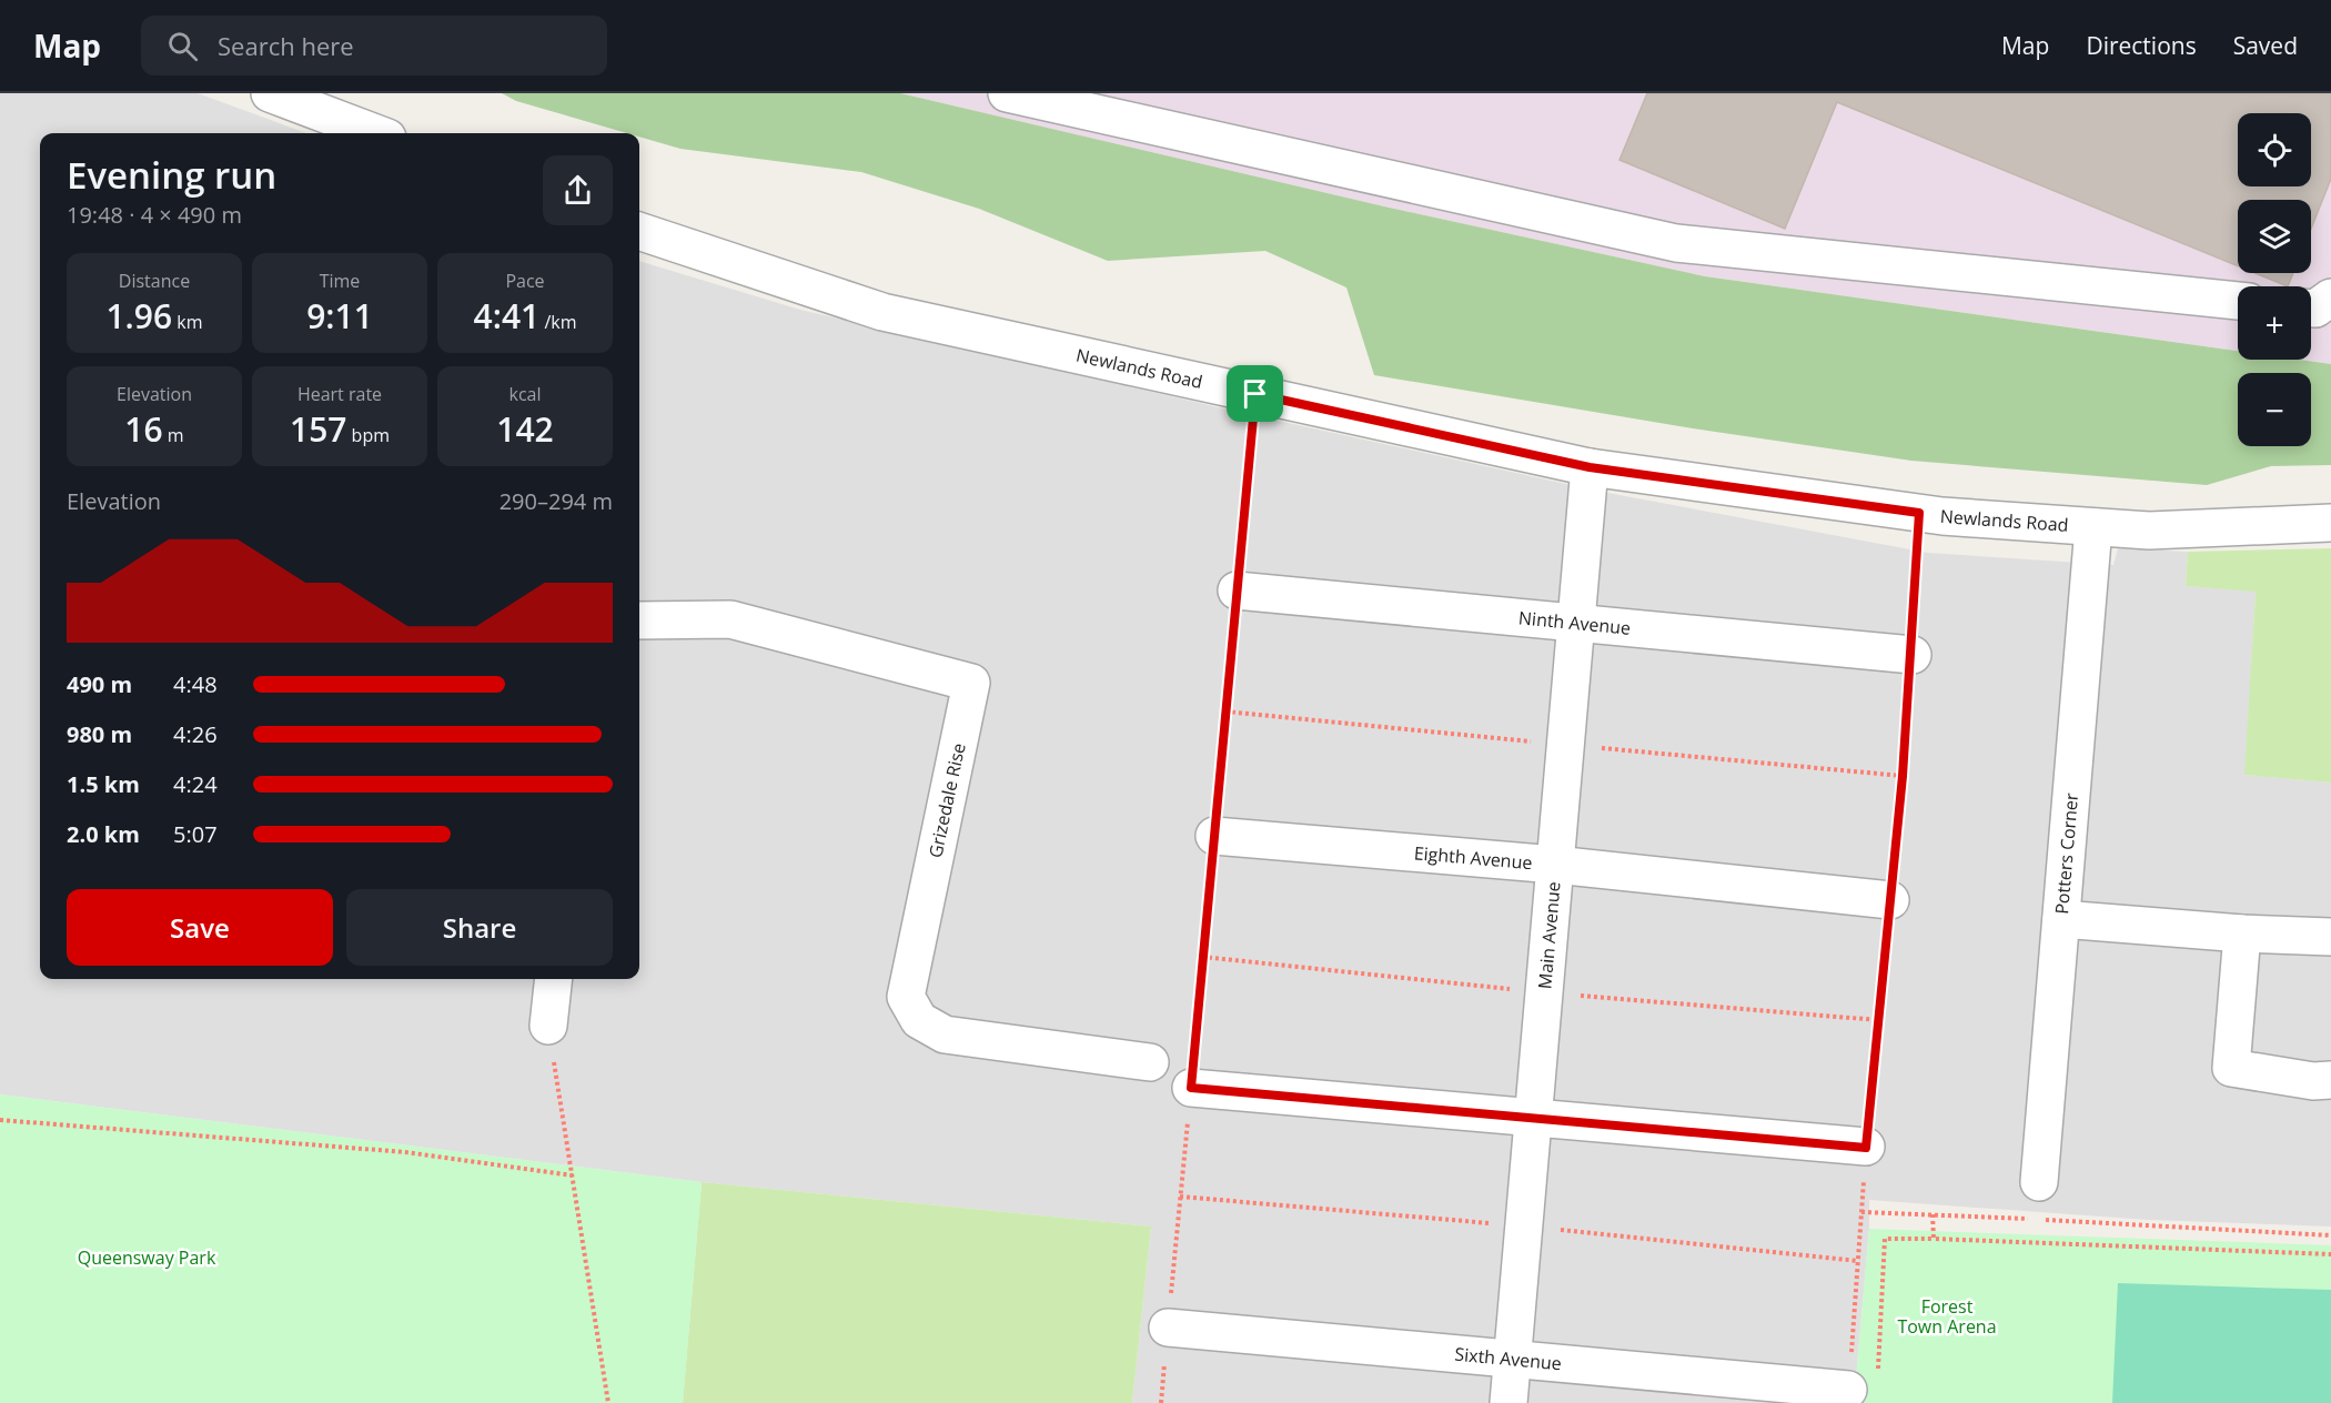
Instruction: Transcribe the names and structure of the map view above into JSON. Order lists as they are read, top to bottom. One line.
{"streets":{"street":["Newlands Road","Ninth Avenue","Grizedale Rise","Potters Corner","Eighth Avenue","Main Avenue","Sixth Avenue"]},"crossings":[["Newlands Road","Potters Corner"],["Newlands Road","Main Avenue"],["Ninth Avenue","Main Avenue"],["Eighth Avenue","Main Avenue"],["Main Avenue","Sixth Avenue"]],"parks":["Queensway Park","Forest Town Arena"],"page":{"header":"Map","search":"Search here","nav":["Map","Directions","Saved"],"map_buttons":["+","−"],"heading":["Evening run","19:48 · 4 × 490 m"],"stats":[["Distance","1.96 km"],["Time","9:11"],["Pace","4:41 /km"],["Elevation","16 m"],["Heart rate","157 bpm"],["kcal","142"]],"chart":["Elevation","290–294 m"],"list":[{"name":"490 m","note":"4:48"},{"name":"980 m","note":"4:26"},{"name":"1.5 km","note":"4:24"},{"name":"2.0 km","note":"5:07"}],"buttons":["Save","Share"]}}
